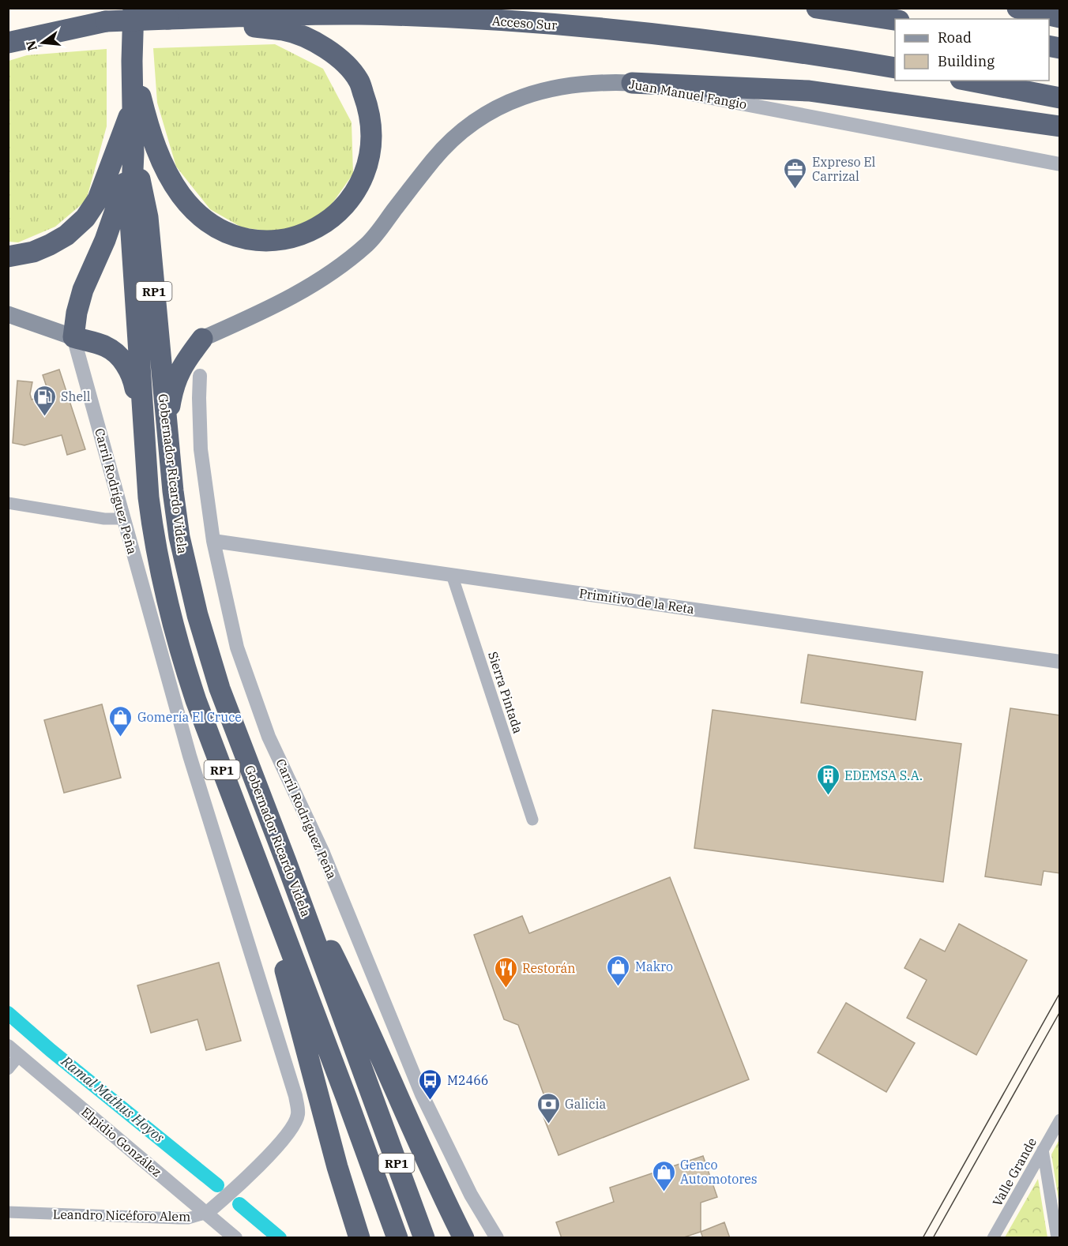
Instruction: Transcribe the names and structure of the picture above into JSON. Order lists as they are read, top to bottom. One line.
{"streets":{"highway":["Acceso Sur","RP1","Gobernador Ricardo Videla"],"main road":["Juan Manuel Fangio"],"street":["Carril Rodríguez Peña","Primitivo de la Reta","Sierra Pintada","Elpidio González","Valle Grande","Leandro Nicéforo Alem"]},"crossings":[["Carril Rodríguez Peña","Primitivo de la Reta"],["Carril Rodríguez Peña","Leandro Nicéforo Alem"],["Primitivo de la Reta","Sierra Pintada"],["Elpidio González","Leandro Nicéforo Alem"]],"water":["Ramal Mathus Hoyos"],"places":{"office":["Expreso El Carrizal"],"fuel station":["Shell"],"shop":["Gomería El Cruce","Makro","Genco Automotores"],"building":["EDEMSA S.A."],"restaurant":["Restorán"],"bus stop":["M2466"],"bank":["Galicia"]},"legend":["Road","Building"],"north":"left"}
